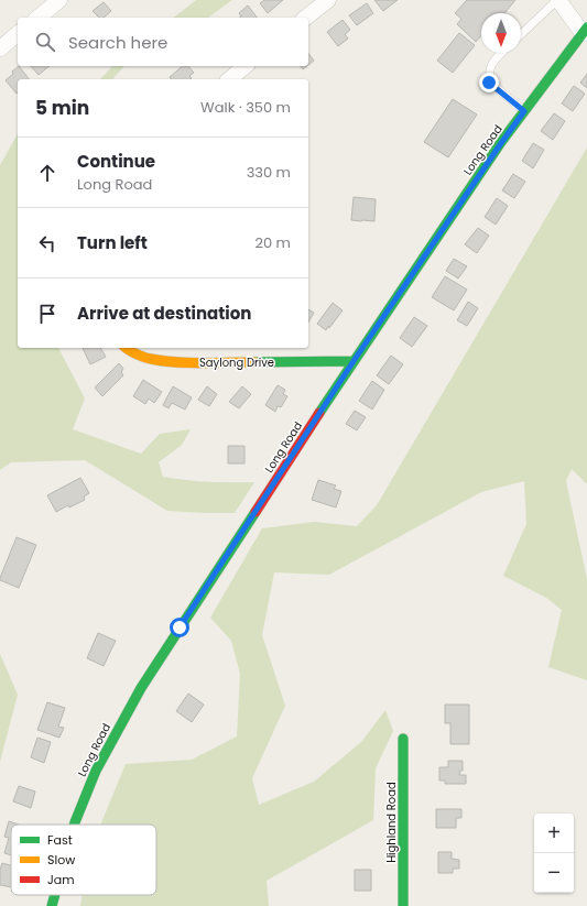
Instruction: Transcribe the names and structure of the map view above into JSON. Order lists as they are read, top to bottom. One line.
{"streets":{"street":["Long Road","Saylong Drive","Highland Road"]},"crossings":[["Long Road","Saylong Drive"]],"legend":["Fast","Slow","Jam"],"north":"bottom","page":{"search":"Search here","heading":["5 min","Walk · 350 m"],"list":[["Continue","Long Road","330 m"],["Turn left","20 m"],"Arrive at destination"],"map_buttons":["+","−"]}}
